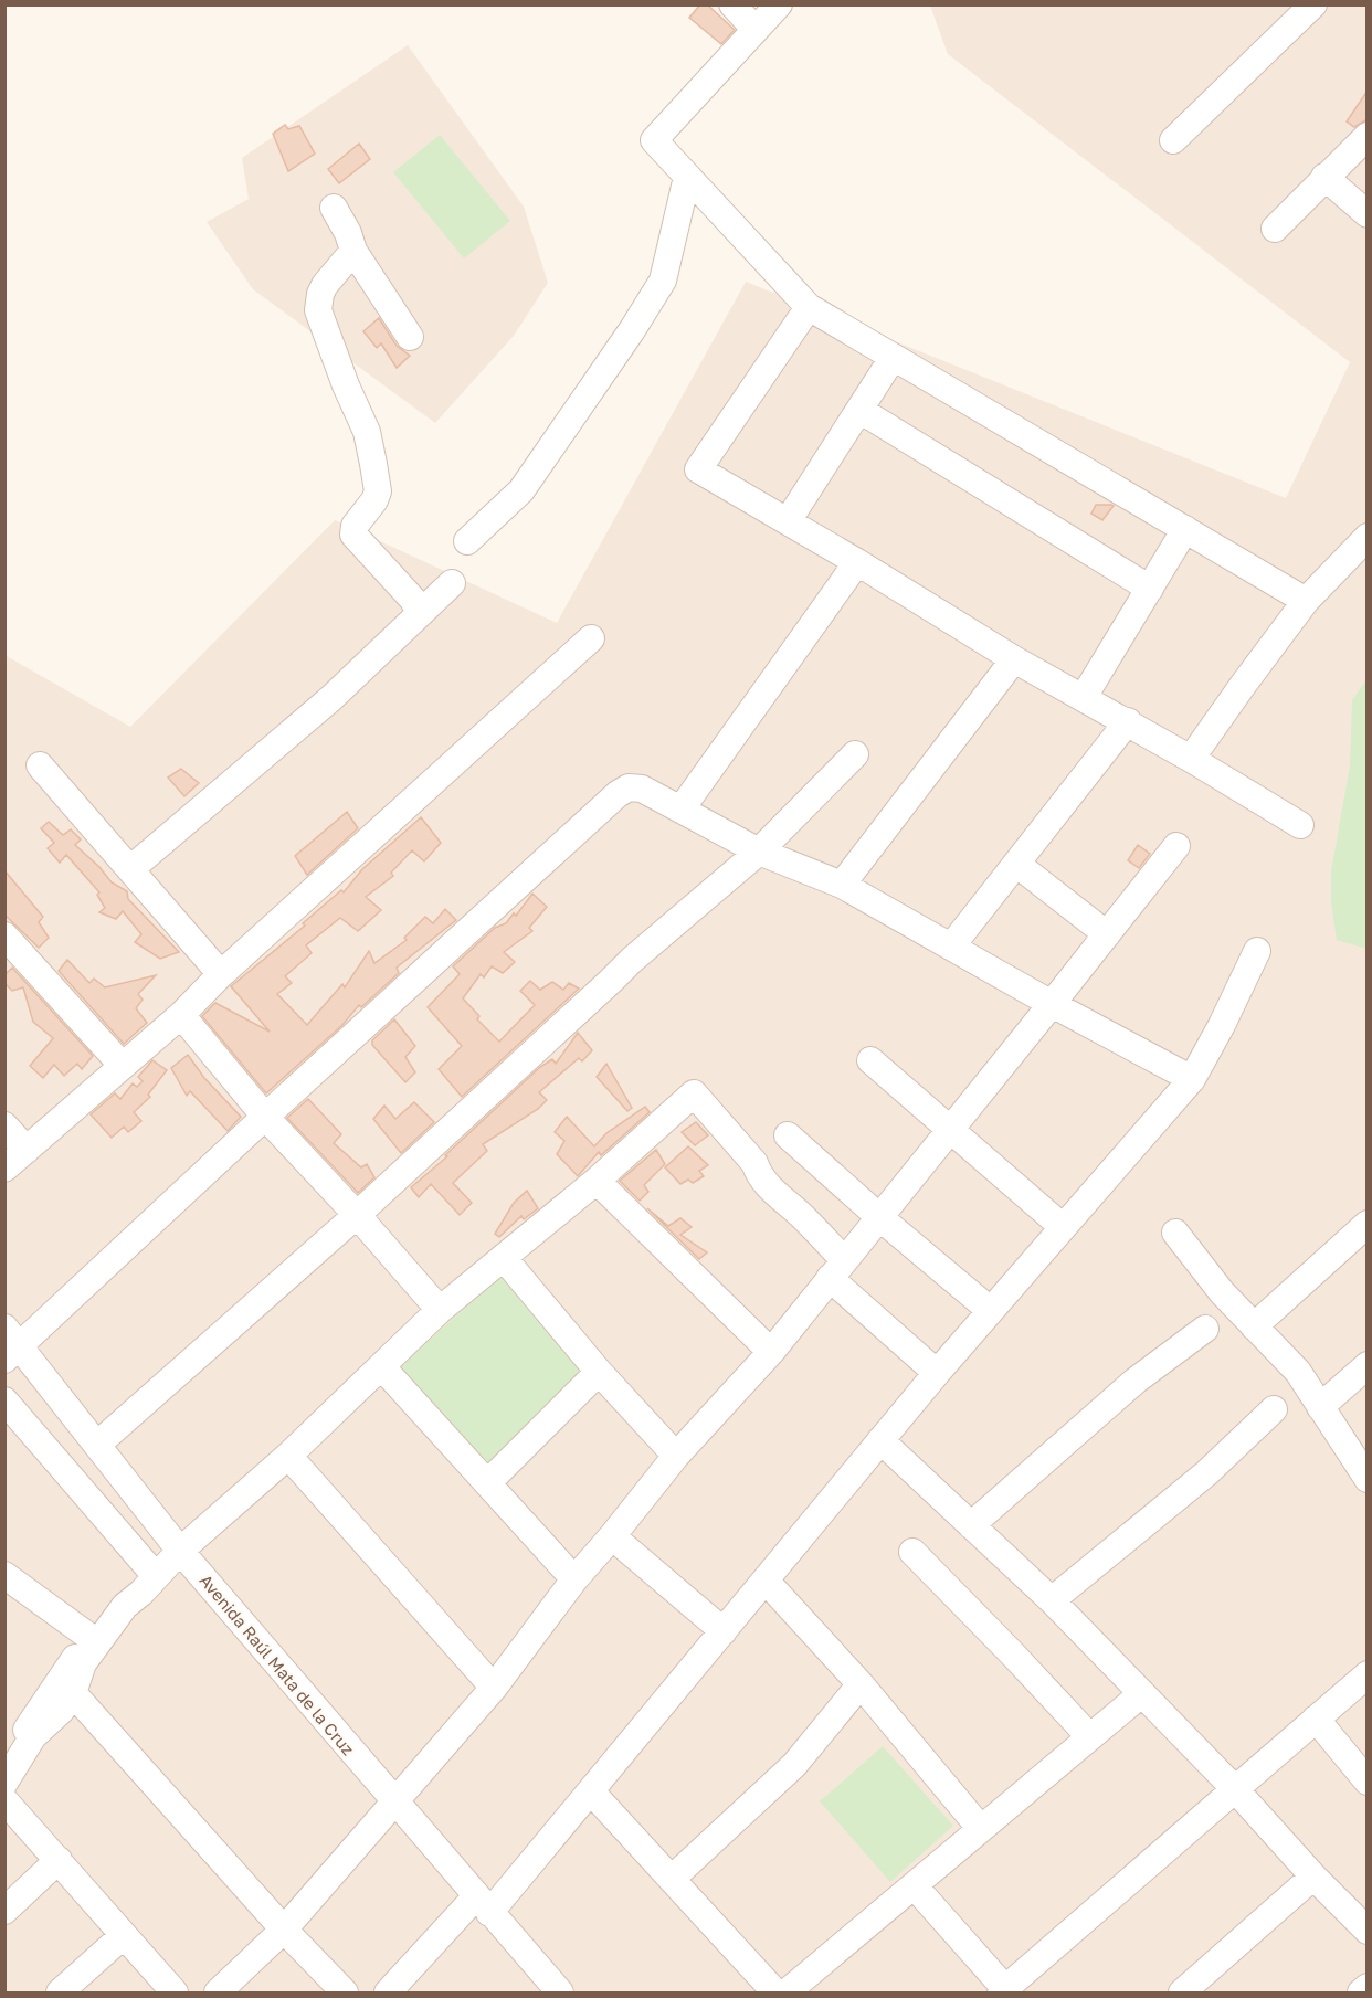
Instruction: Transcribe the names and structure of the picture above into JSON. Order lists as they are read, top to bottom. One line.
{"streets":{"street":["Avenida Raúl Mata de la Cruz"]}}
